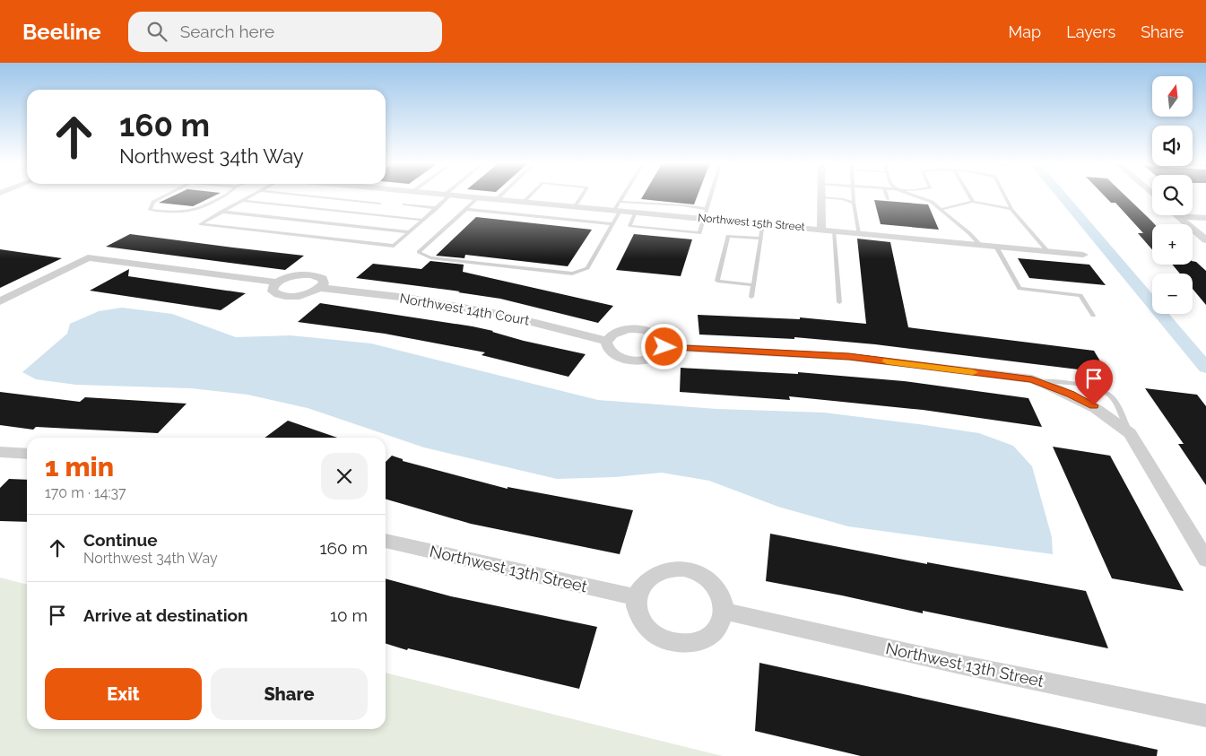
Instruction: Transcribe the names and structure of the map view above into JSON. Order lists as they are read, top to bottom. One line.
{"streets":{"street":["Northwest 15th Street","Northwest 14th Court","Northwest 13th Street"]},"north":"top","page":{"header":"Beeline","search":"Search here","nav":["Map","Layers","Share"],"map_buttons":["+","−"],"turn":["160 m","Northwest 34th Way"],"heading":["1 min","170 m · 14:37"],"list":[{"name":"Continue","note":"Northwest 34th Way","value":"160 m"},{"name":"Arrive at destination","value":"10 m"}],"buttons":["Exit","Share"]}}
